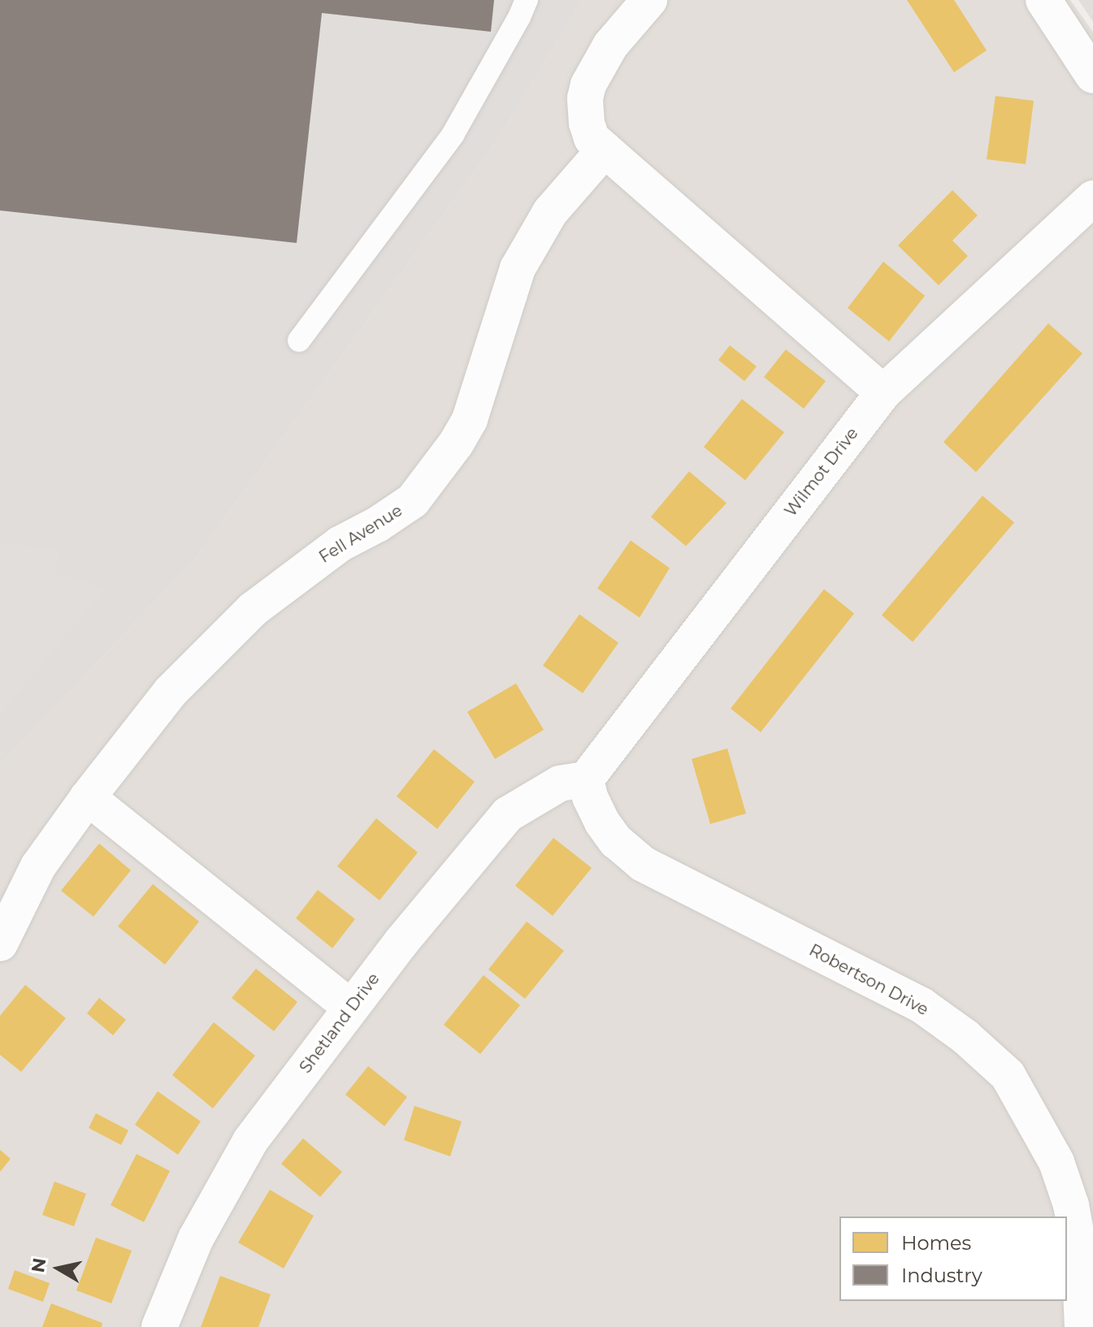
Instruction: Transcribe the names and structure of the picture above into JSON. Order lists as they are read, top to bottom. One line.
{"streets":{"street":["Wilmot Drive","Fell Avenue","Robertson Drive","Shetland Drive"]},"crossings":[["Wilmot Drive","Robertson Drive"],["Wilmot Drive","Shetland Drive"],["Robertson Drive","Shetland Drive"]],"legend":["Homes","Industry"],"north":"left"}
